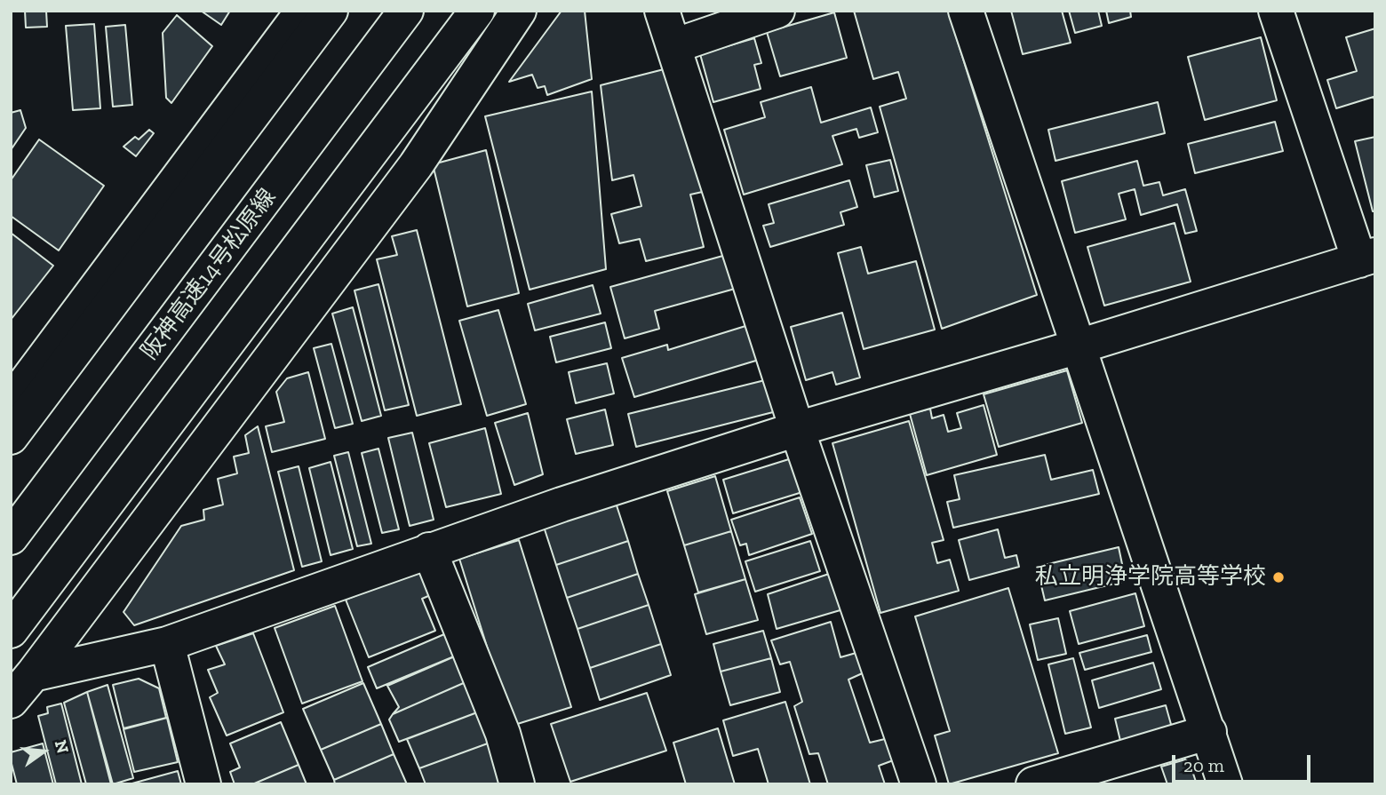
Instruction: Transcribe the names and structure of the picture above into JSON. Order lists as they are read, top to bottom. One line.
{"streets":{"main road":["阪神高速14号松原線"]},"places":["私立明浄学院高等学校"],"scale_bar":"20 m","north":"right"}
